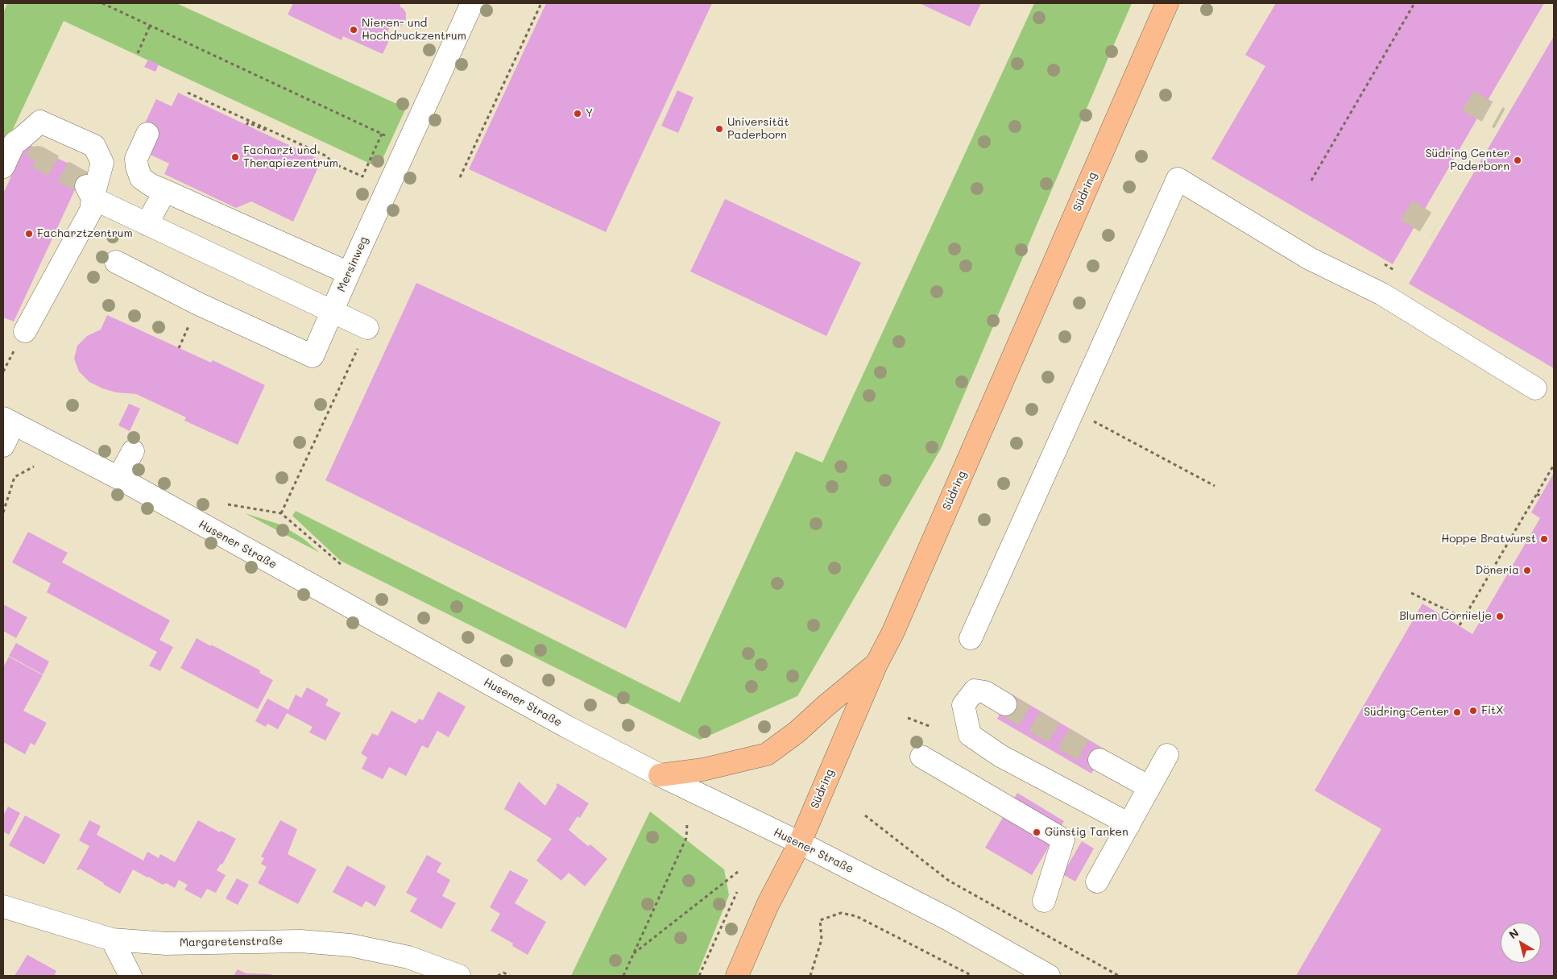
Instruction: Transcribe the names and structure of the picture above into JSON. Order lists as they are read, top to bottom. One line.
{"streets":{"main road":["Südring"],"street":["Mersinweg","Husener Straße","Margaretenstraße"]},"crossings":[["Südring","Husener Straße"]],"places":["Nieren- und Hochdruckzentrum","Y","Universität Paderborn","Facharzt und Therapiezentrum","Südring Center Paderborn","Facharztzentrum","Hoppe Bratwurst","Döneria","Blumen Cornielje","FitX","Südring-Center","Günstig Tanken"],"north":"top left"}
